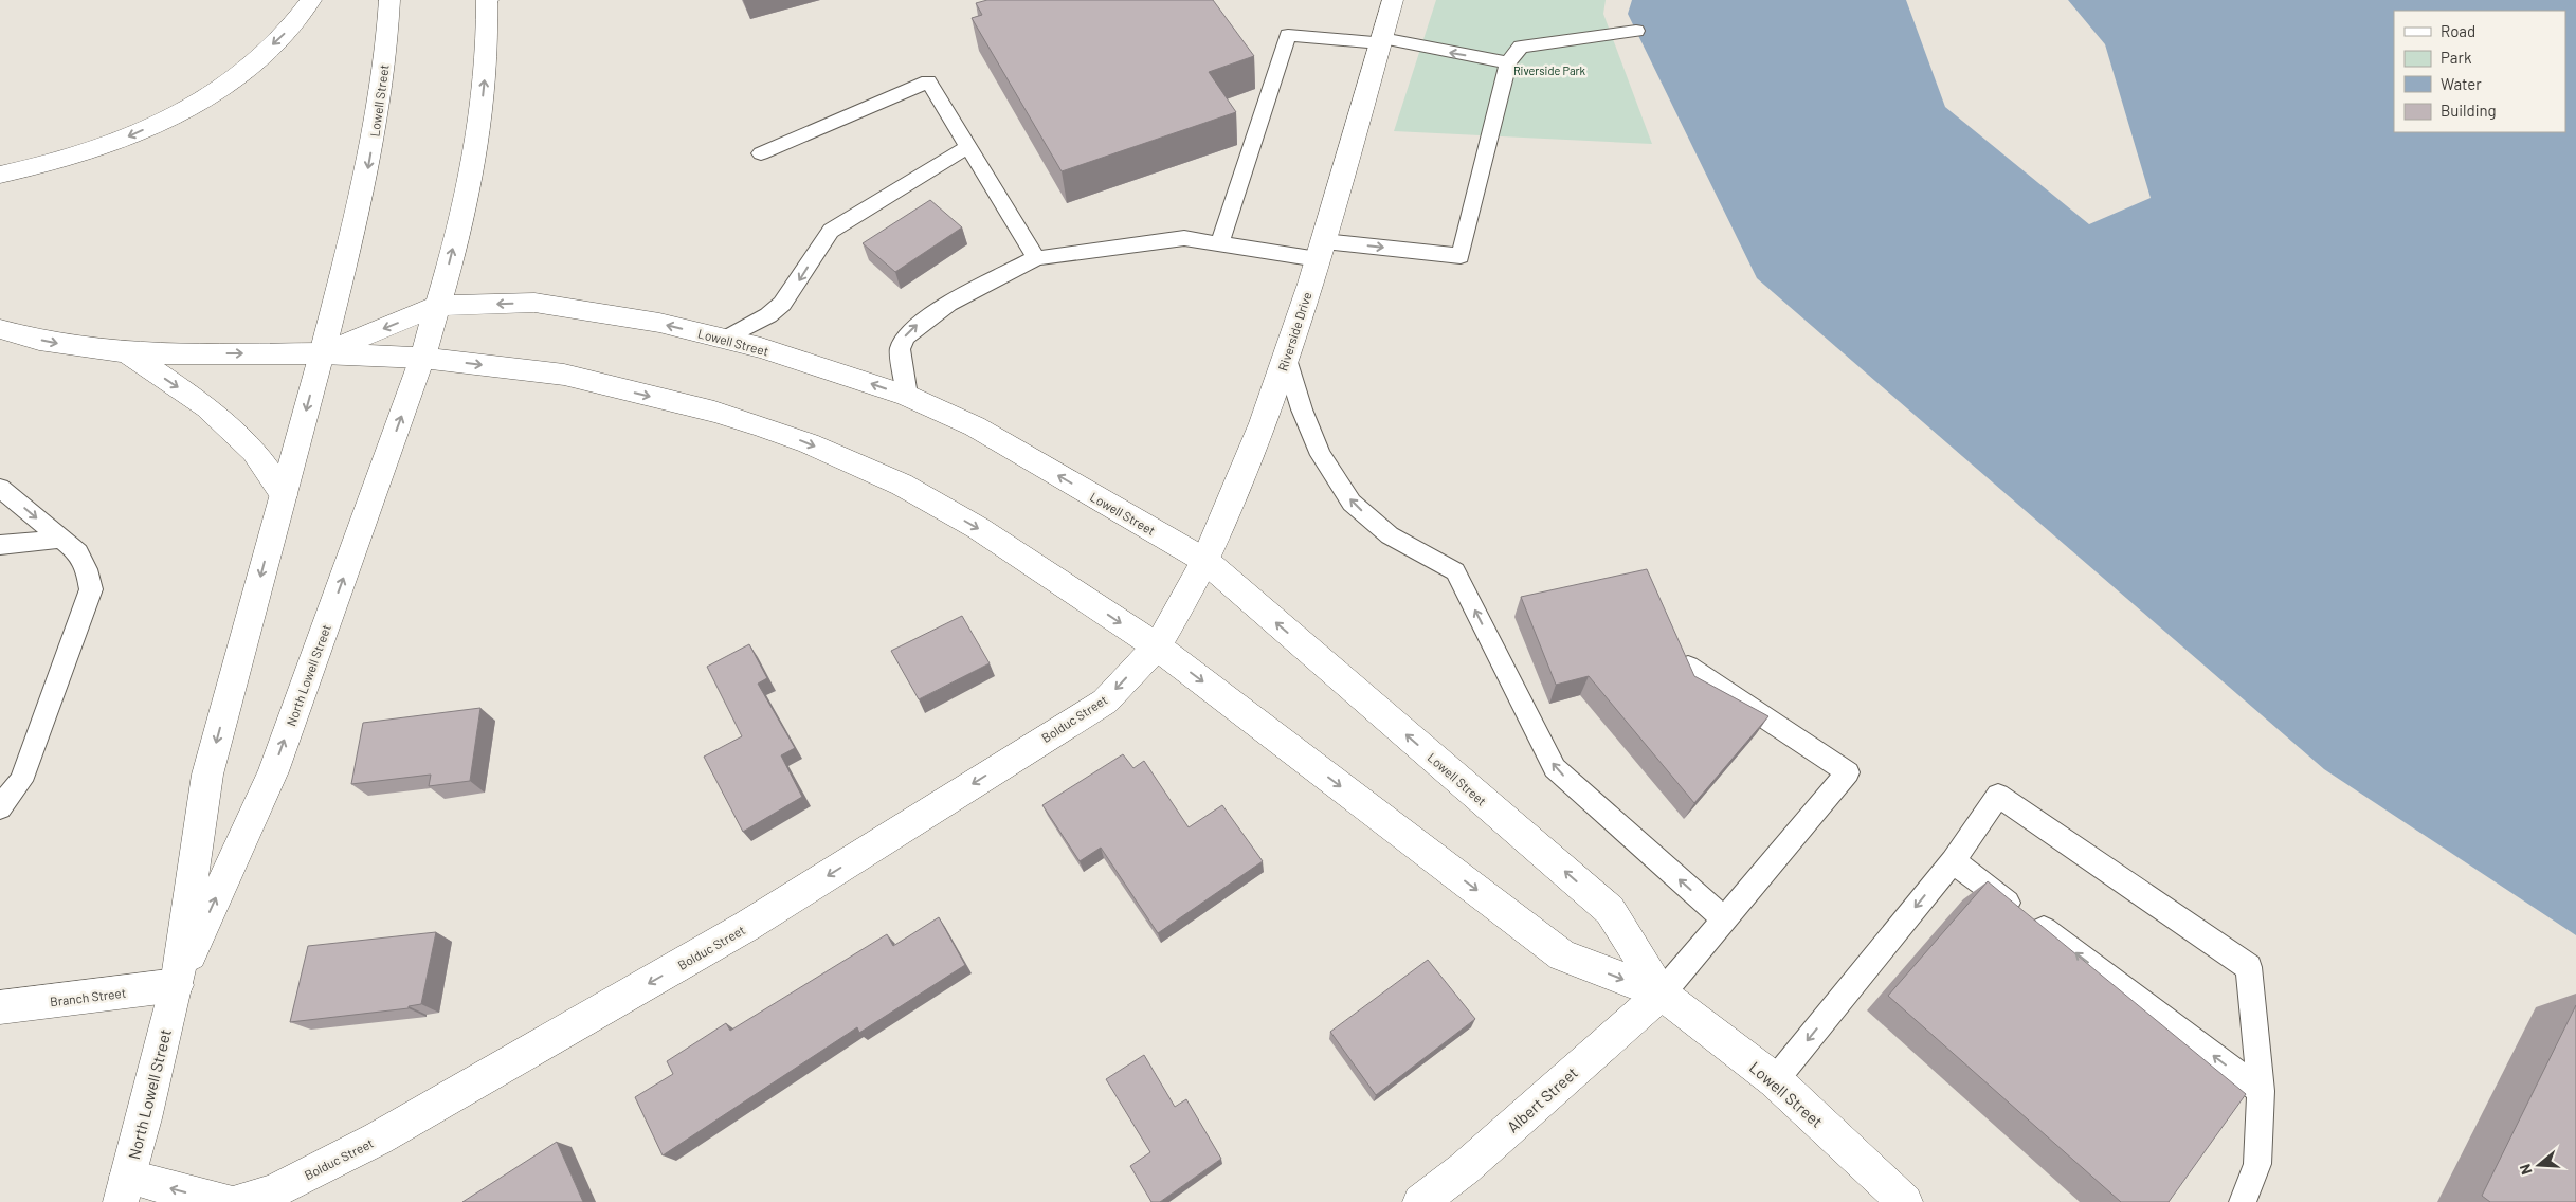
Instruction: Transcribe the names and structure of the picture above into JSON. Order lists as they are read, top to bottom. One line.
{"streets":{"main road":["Lowell Street","Riverside Drive","North Lowell Street","Bolduc Street","Branch Street","Albert Street"]},"crossings":[["Lowell Street","Riverside Drive"],["Lowell Street","North Lowell Street"],["Lowell Street","Bolduc Street"],["Lowell Street","Albert Street"],["Riverside Drive","Bolduc Street"],["North Lowell Street","Branch Street"]],"one_way":["Bolduc Street"],"parks":["Riverside Park"],"legend":["Road","Park","Water","Building"],"north":"left"}
